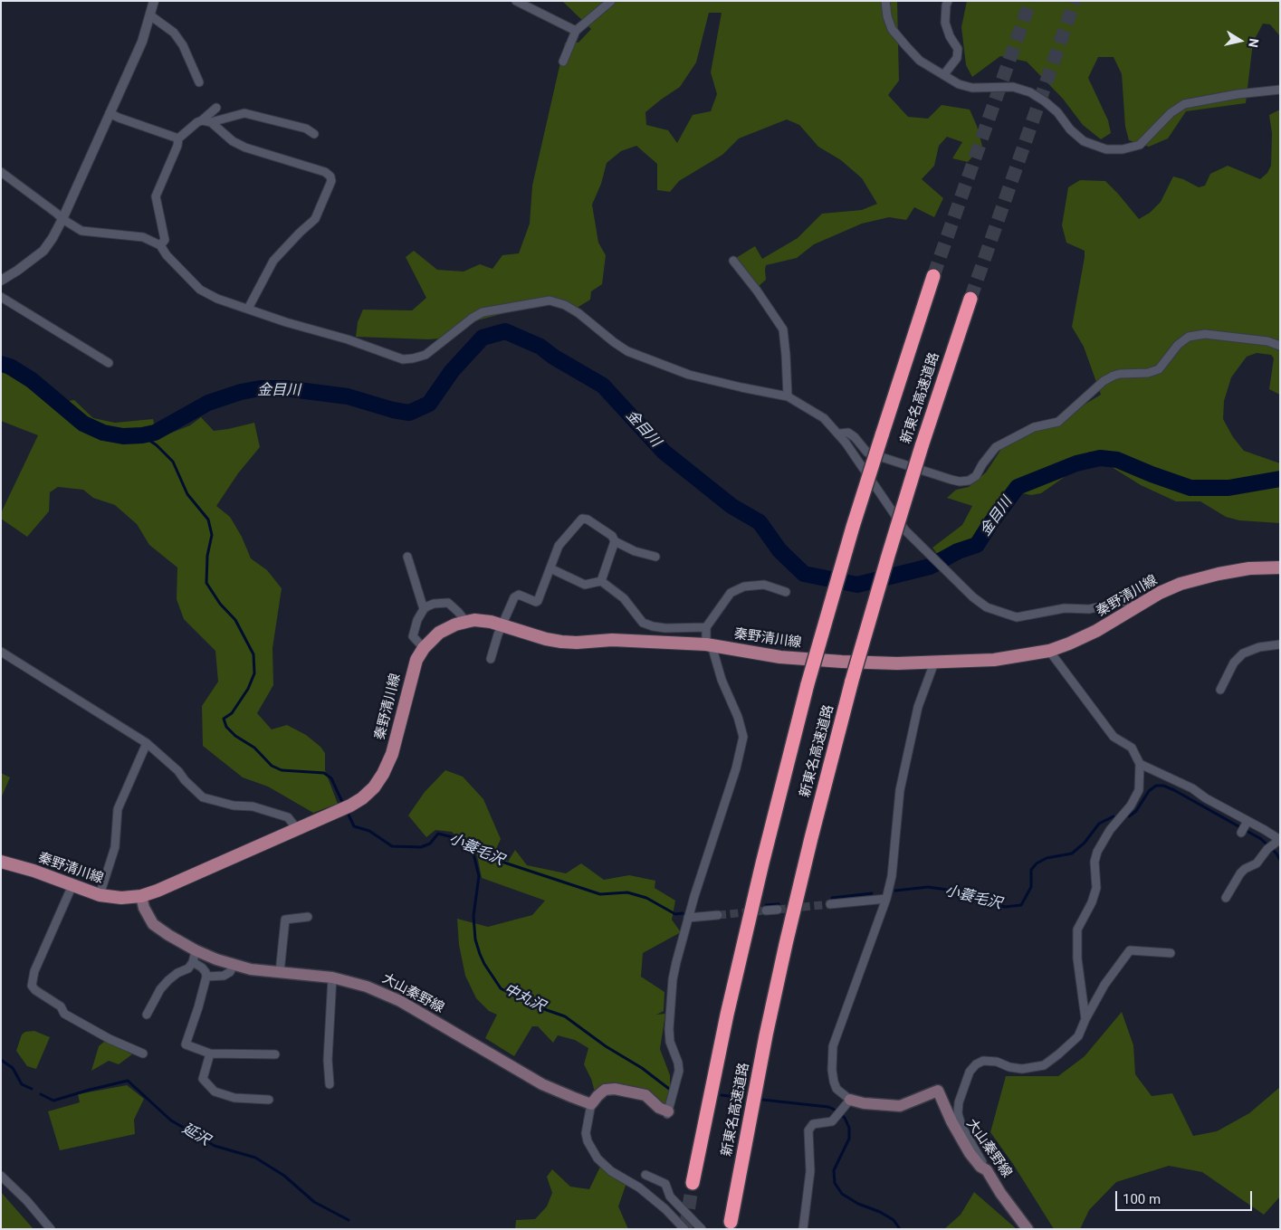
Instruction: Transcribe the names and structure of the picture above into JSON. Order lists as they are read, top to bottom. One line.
{"streets":{"highway":["新東名高速道路"],"main road":["秦野清川線","大山秦野線"]},"crossings":[["秦野清川線","大山秦野線"]],"water":["金目川","小蓑毛沢","中丸沢","延沢"],"scale_bar":"100 m","north":"right"}
